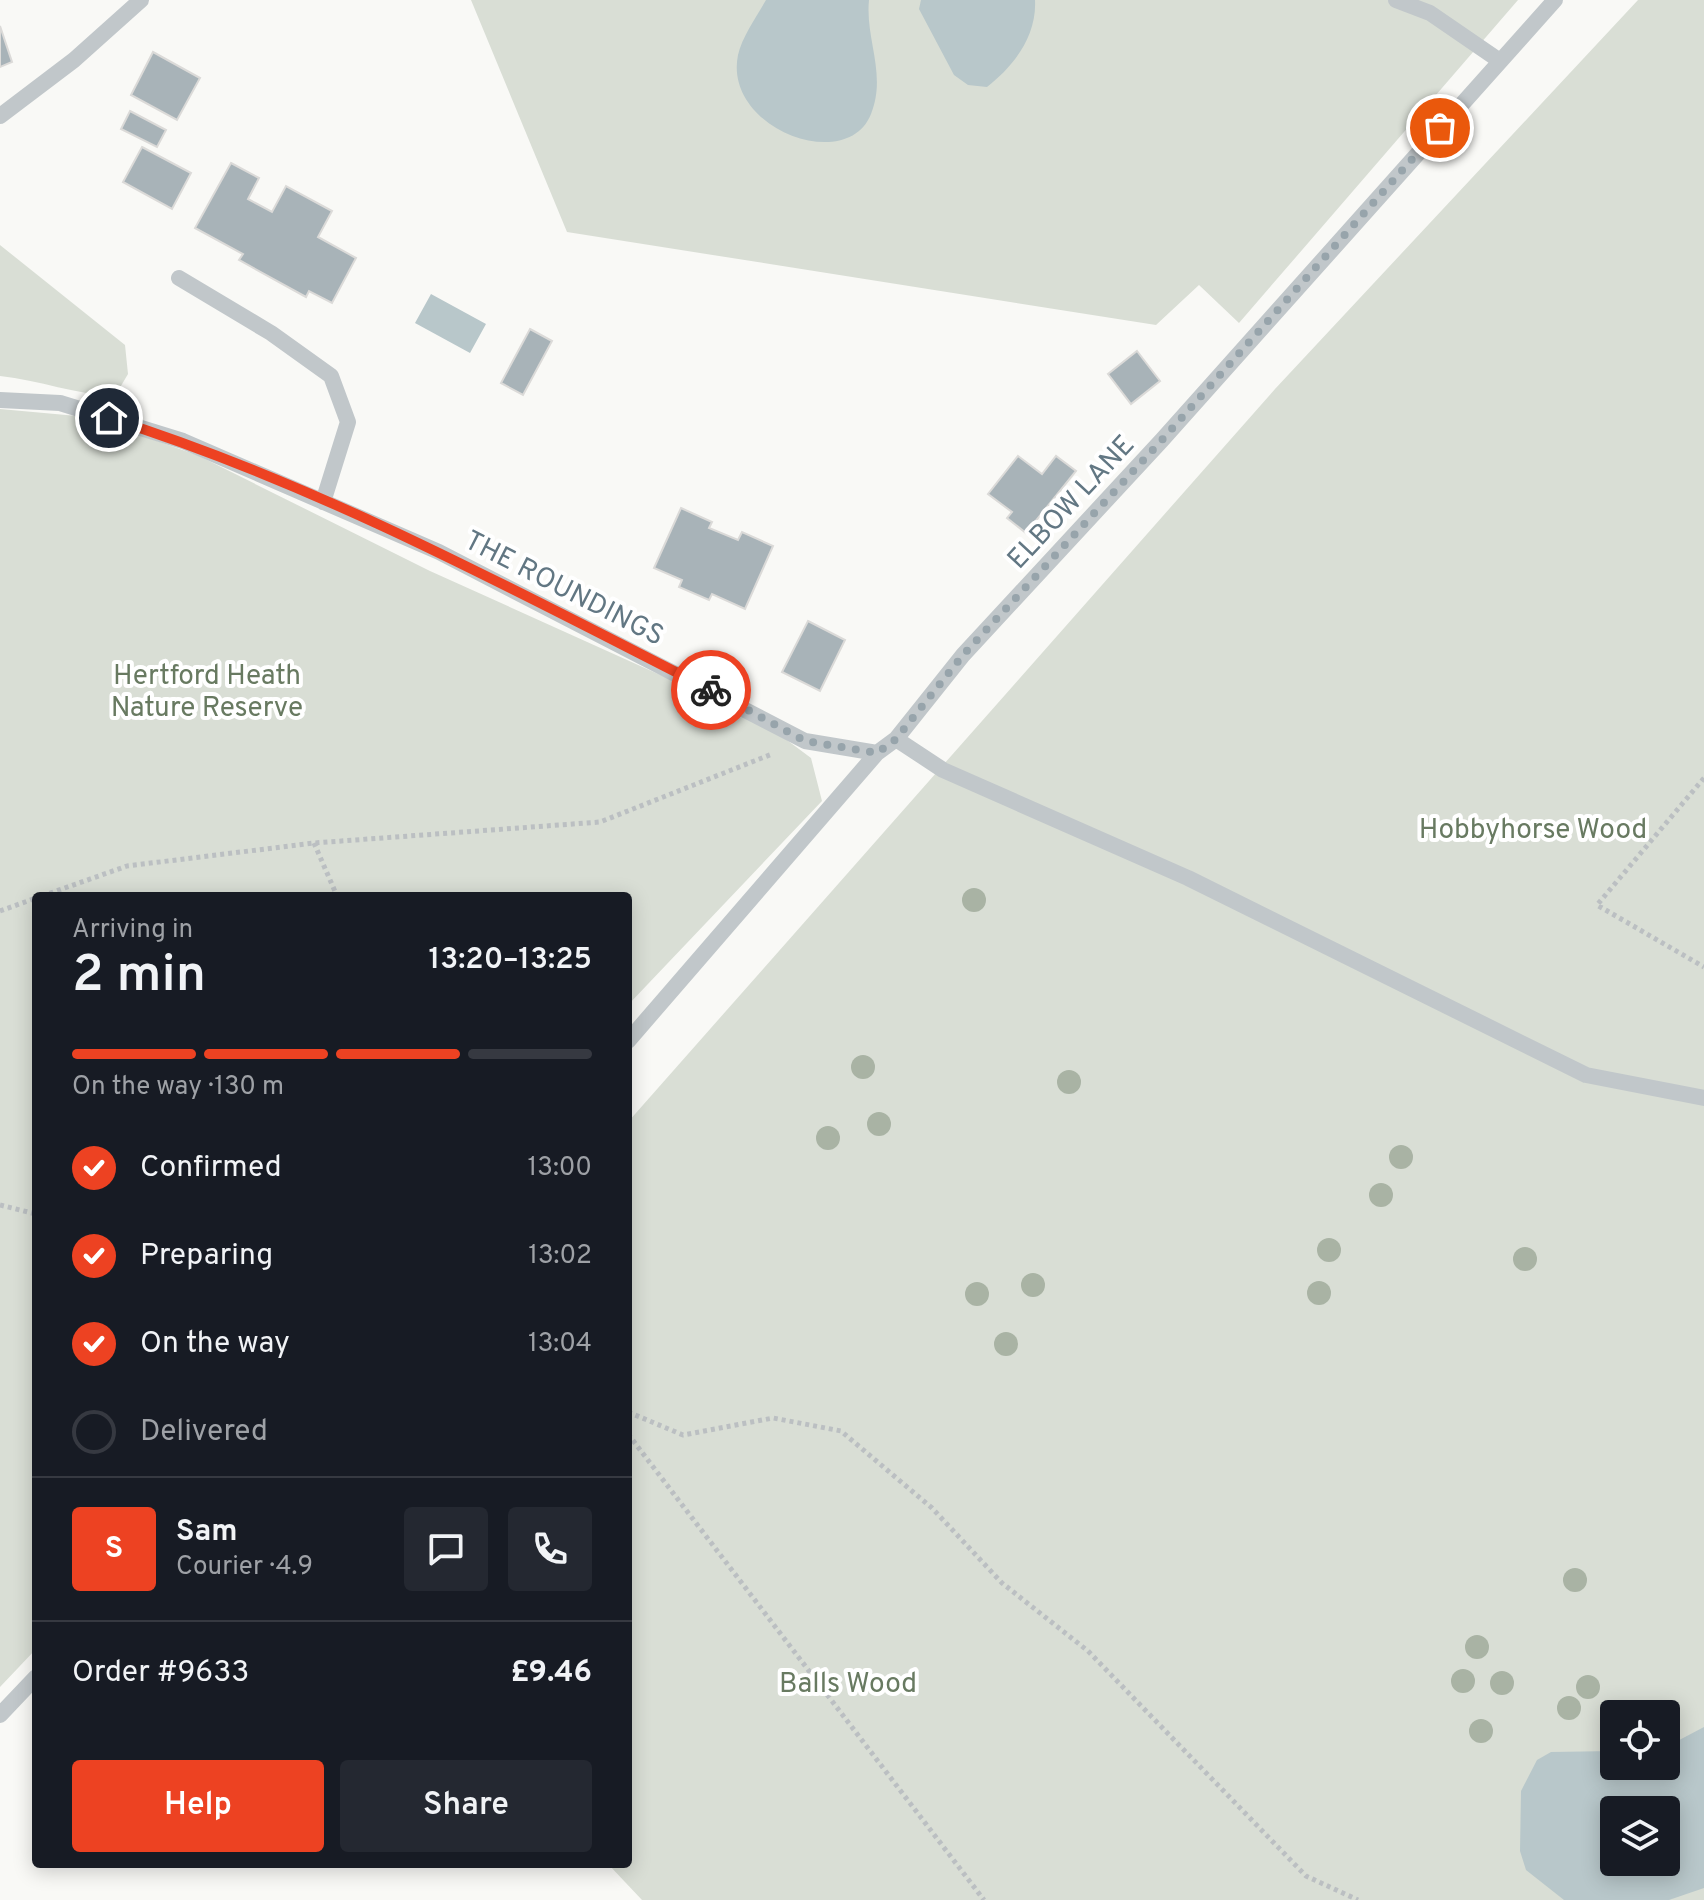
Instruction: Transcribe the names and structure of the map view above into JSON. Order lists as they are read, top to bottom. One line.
{"streets":{"lane":["ELBOW LANE","THE ROUNDINGS"]},"crossings":[["ELBOW LANE","THE ROUNDINGS"]],"parks":["Hertford Heath Nature Reserve","Hobbyhorse Wood","Balls Wood"],"page":{"heading":["2 min","Arriving in","13:20–13:25"],"panel":["Sam","Courier · 4.9","Order #9633","£9.46"],"bar":"On the way · 130 m","list":[["Confirmed","13:00"],["Preparing","13:02"],["On the way","13:04"],"Delivered"],"round":"S","buttons":["Help","Share"]}}
